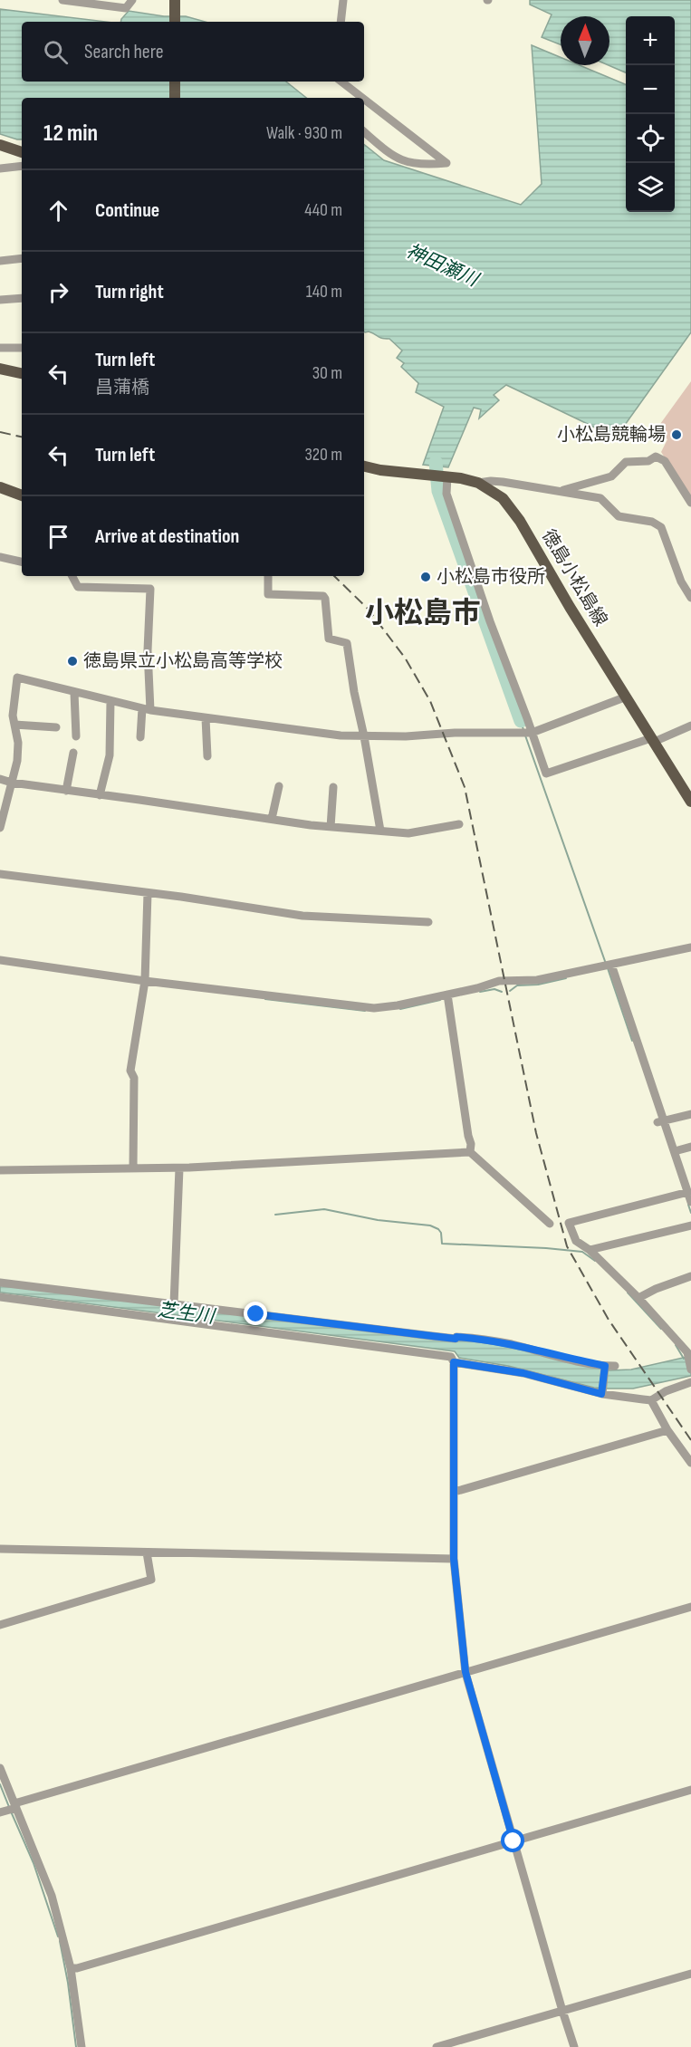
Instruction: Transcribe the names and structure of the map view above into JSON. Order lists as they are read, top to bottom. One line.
{"streets":{"main road":["徳島小松島線"]},"districts":["小松島市"],"water":["神田瀬川","芝生川"],"places":["小松島競輪場","小松島市役所","徳島県立小松島高等学校"],"north":"top","page":{"map_buttons":["+","−"],"search":"Search here","heading":["12 min","Walk · 930 m"],"list":[["Continue","440 m"],["Turn right","140 m"],["Turn left","昌蒲橋","30 m"],["Turn left","320 m"],"Arrive at destination"]}}
